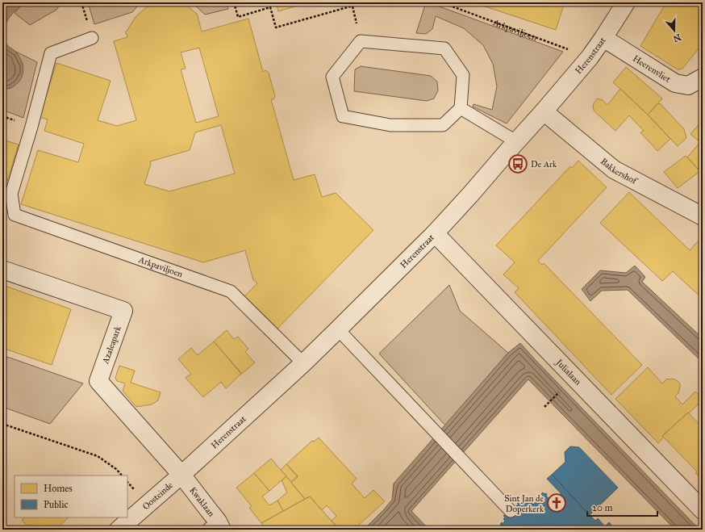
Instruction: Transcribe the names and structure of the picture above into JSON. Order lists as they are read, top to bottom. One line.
{"streets":{"street":["Herenstraat","Heerenvliet","Bakkershof","Azaleapark","Julialaan","Oosteinde","Kwaklaan"],"lane":["Arkpaviljoen"]},"crossings":[["Arkpaviljoen","Herenstraat"],["Herenstraat","Heerenvliet"],["Herenstraat","Bakkershof"],["Herenstraat","Azaleapark"],["Herenstraat","Julialaan"],["Herenstraat","Oosteinde"],["Herenstraat","Kwaklaan"],["Azaleapark","Oosteinde"],["Azaleapark","Kwaklaan"],["Oosteinde","Kwaklaan"]],"places":{"bus stop":["De Ark"],"church":["Sint Jan de Doperkerk"]},"legend":["Homes","Public"],"scale_bar":"20 m","north":"bottom"}
